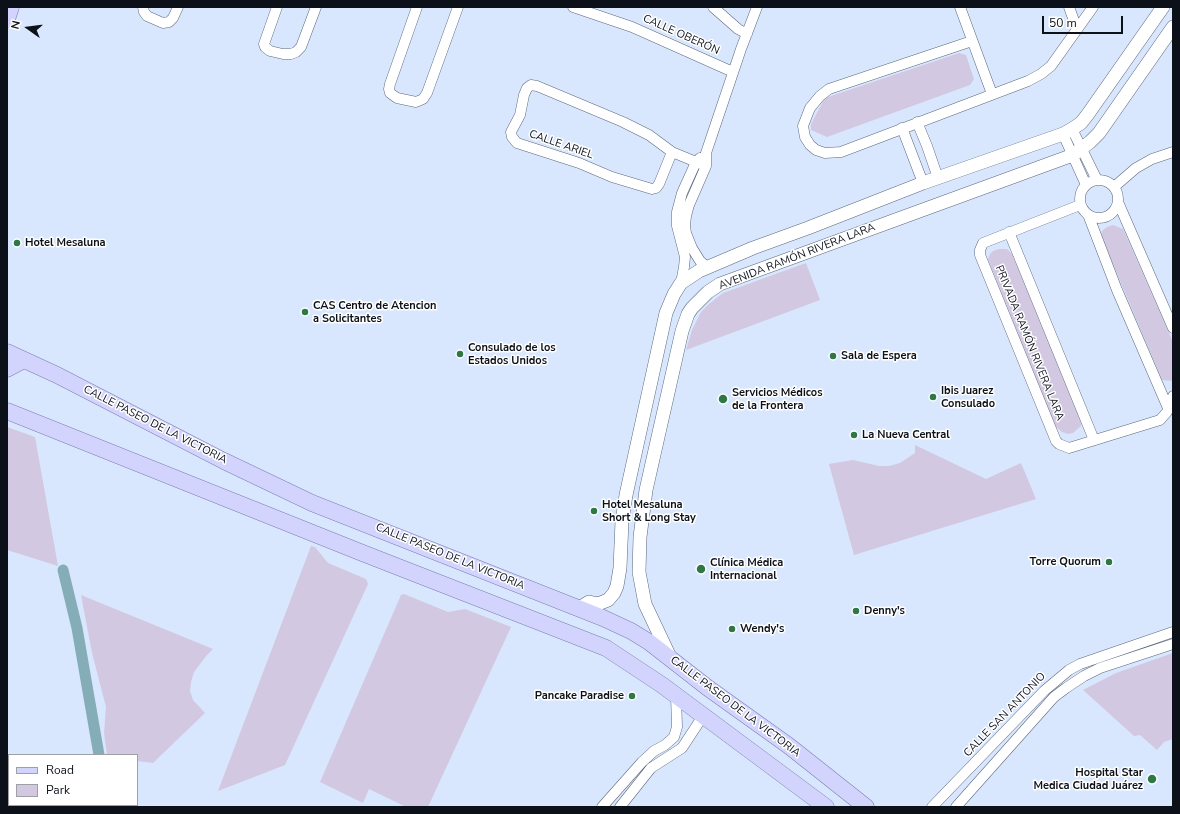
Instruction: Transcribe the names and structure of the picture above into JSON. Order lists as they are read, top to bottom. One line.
{"streets":{"main road":["CALLE PASEO DE LA VICTORIA"],"street":["CALLE OBERÓN","CALLE ARIEL","AVENIDA RAMÓN RIVERA LARA","PRIVADA RAMÓN RIVERA LARA","CALLE SAN ANTONIO"]},"crossings":[["AVENIDA RAMÓN RIVERA LARA","CALLE PASEO DE LA VICTORIA"]],"places":["Hotel Mesaluna","CAS Centro de Atencion a Solicitantes","Consulado de los Estados Unidos","Sala de Espera","Ibis Juarez Consulado","Servicios Médicos de la Frontera","La Nueva Central","Hotel Mesaluna Short & Long Stay","Torre Quorum","Clínica Médica Internacional","Denny's","Wendy's","Pancake Paradise","Hospital Star Medica Ciudad Juárez"],"legend":["Road","Park"],"scale_bar":"50 m","north":"left"}
